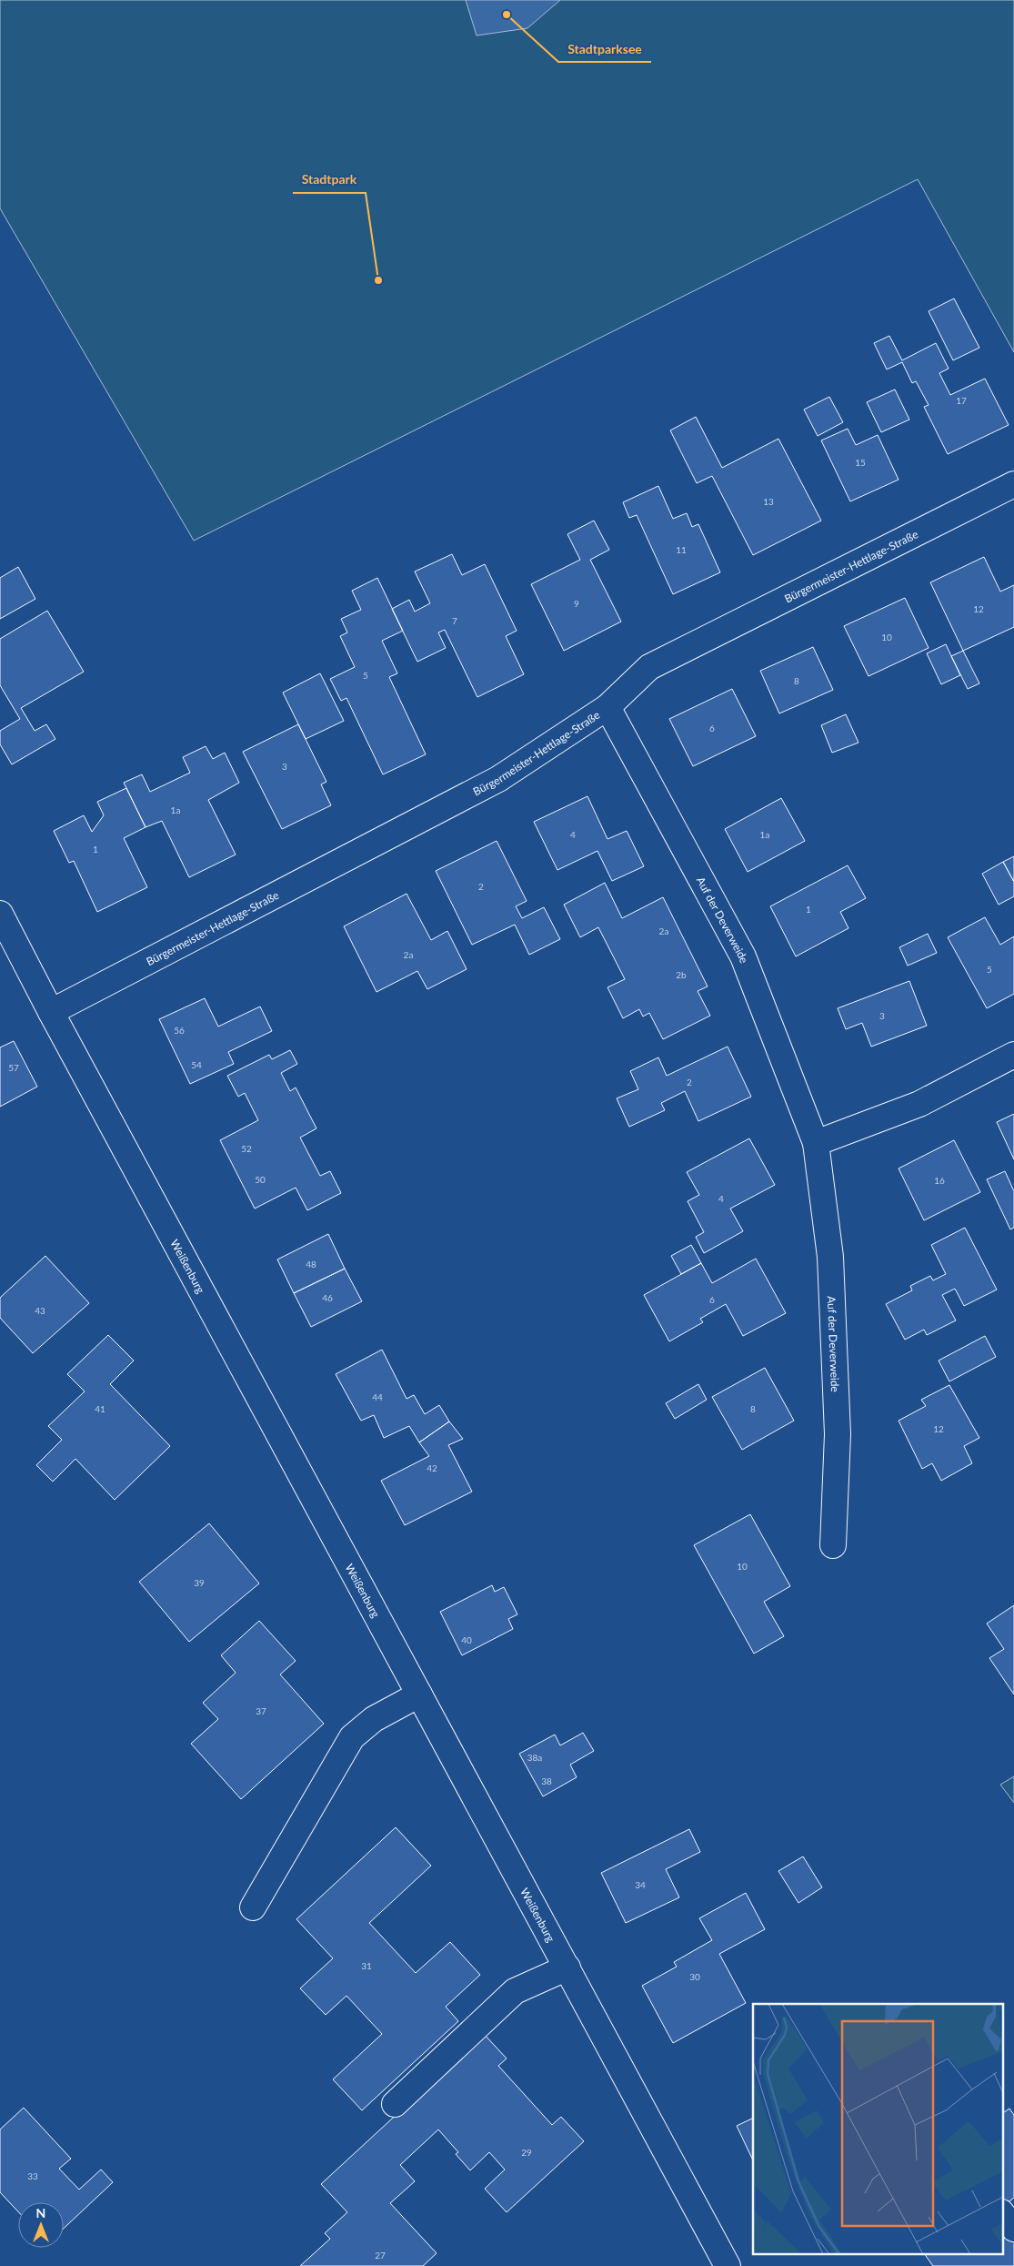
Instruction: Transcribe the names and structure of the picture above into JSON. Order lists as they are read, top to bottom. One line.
{"streets":{"street":["Bürgermeister-Hettlage-Straße","Auf der Deverweide","Weißenburg"]},"crossings":[["Bürgermeister-Hettlage-Straße","Auf der Deverweide"],["Bürgermeister-Hettlage-Straße","Weißenburg"]],"places":["Stadtparksee","Stadtpark"],"house_numbers":["17","15","13","11","9","12","7","10","5","8","6","3","1a","4","1a","1","2","1","2a","2a","5","2b","3","56","54","57","2","52","50","16","4","48","46","6","43","44","41","8","12","42","10","39","40","37","38a","38","34","31","30","29","33","27"],"north":"top"}
